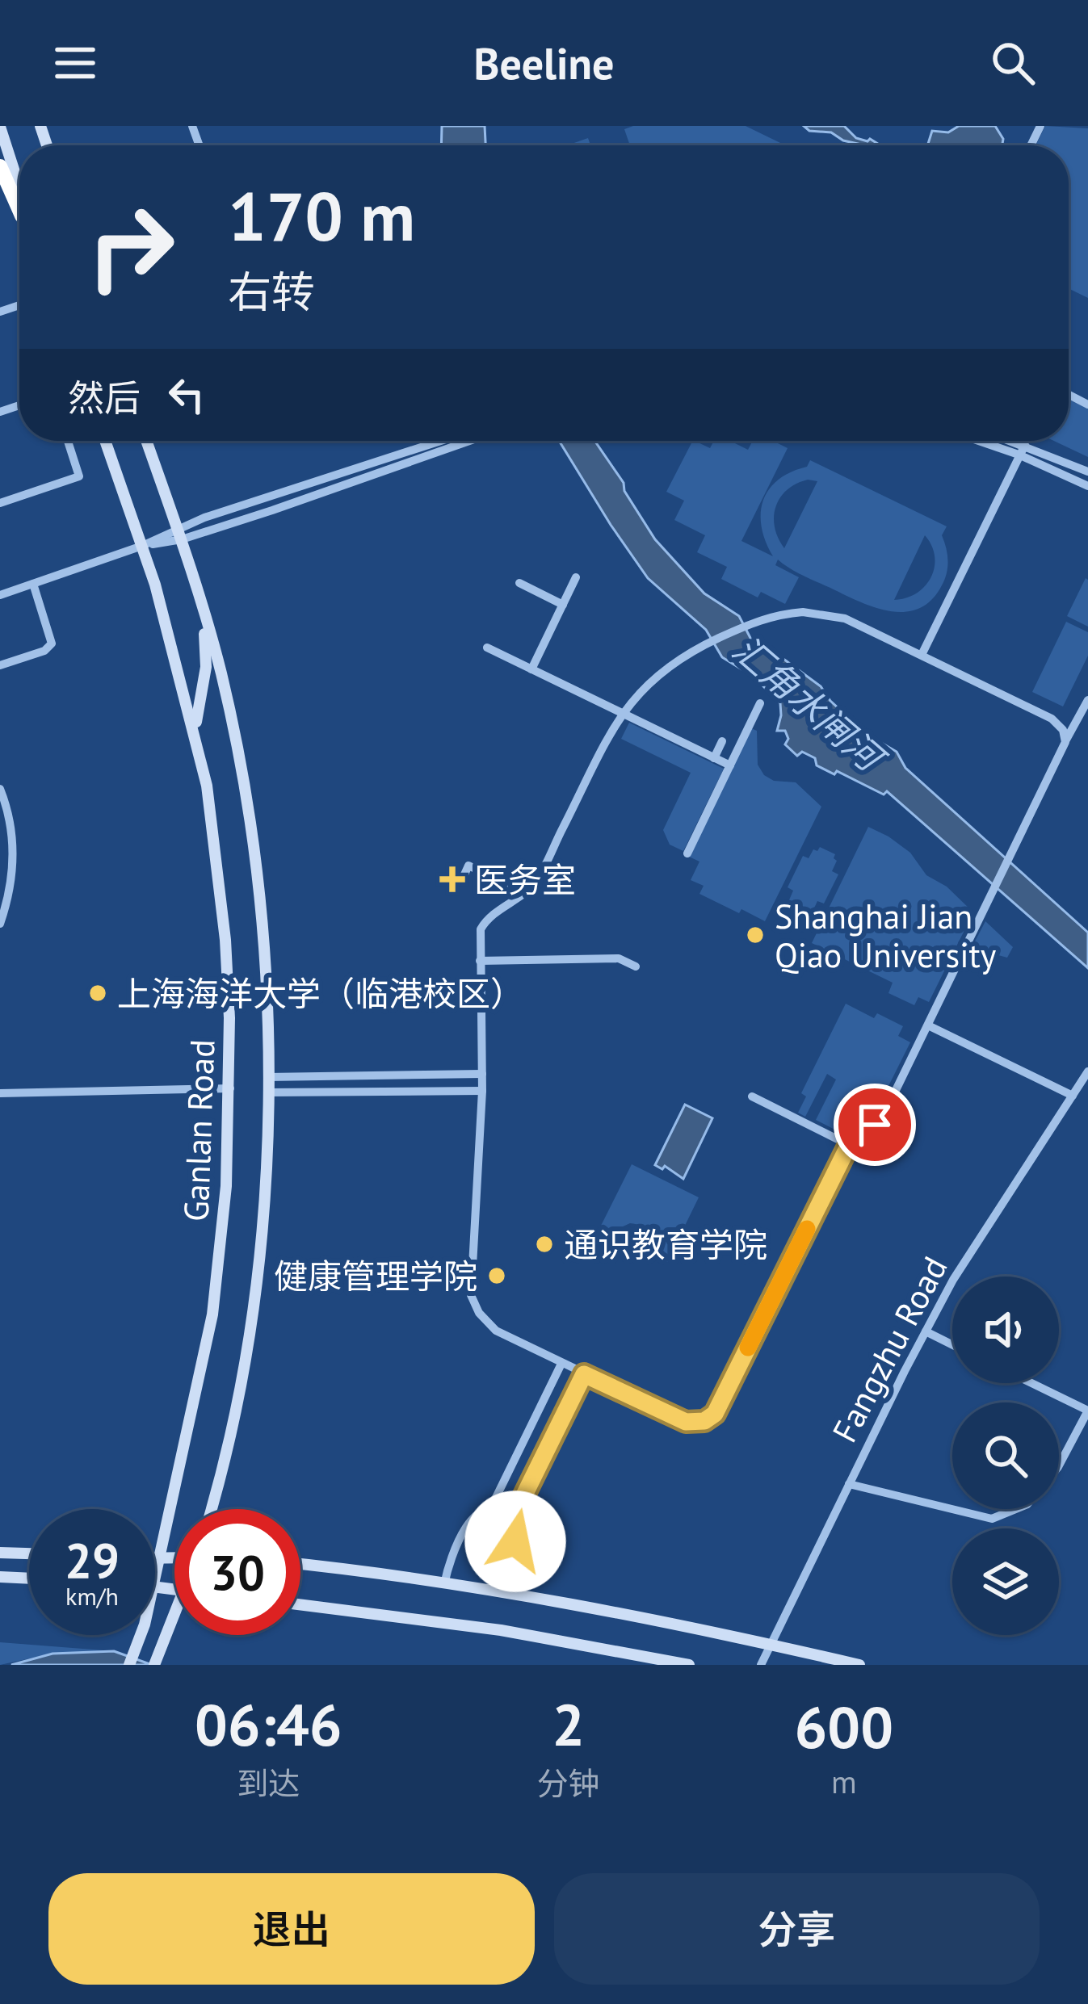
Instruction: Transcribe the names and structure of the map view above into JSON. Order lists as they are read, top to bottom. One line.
{"streets":{"main road":["Ganlan Road"],"street":["Fangzhu Road"]},"water":["汇角水闸河"],"places":{"health":["医务室"],"other":["Shanghai Jian Qiao University","上海海洋大学（临港校区）","通识教育学院","健康管理学院"]},"page":{"header":"Beeline","turn":["170 m","右转"],"then":"然后","speed":"29 km/h","limit":"30","eta":["06:46","到达","2","分钟","600","m"],"buttons":["退出","分享"]}}
